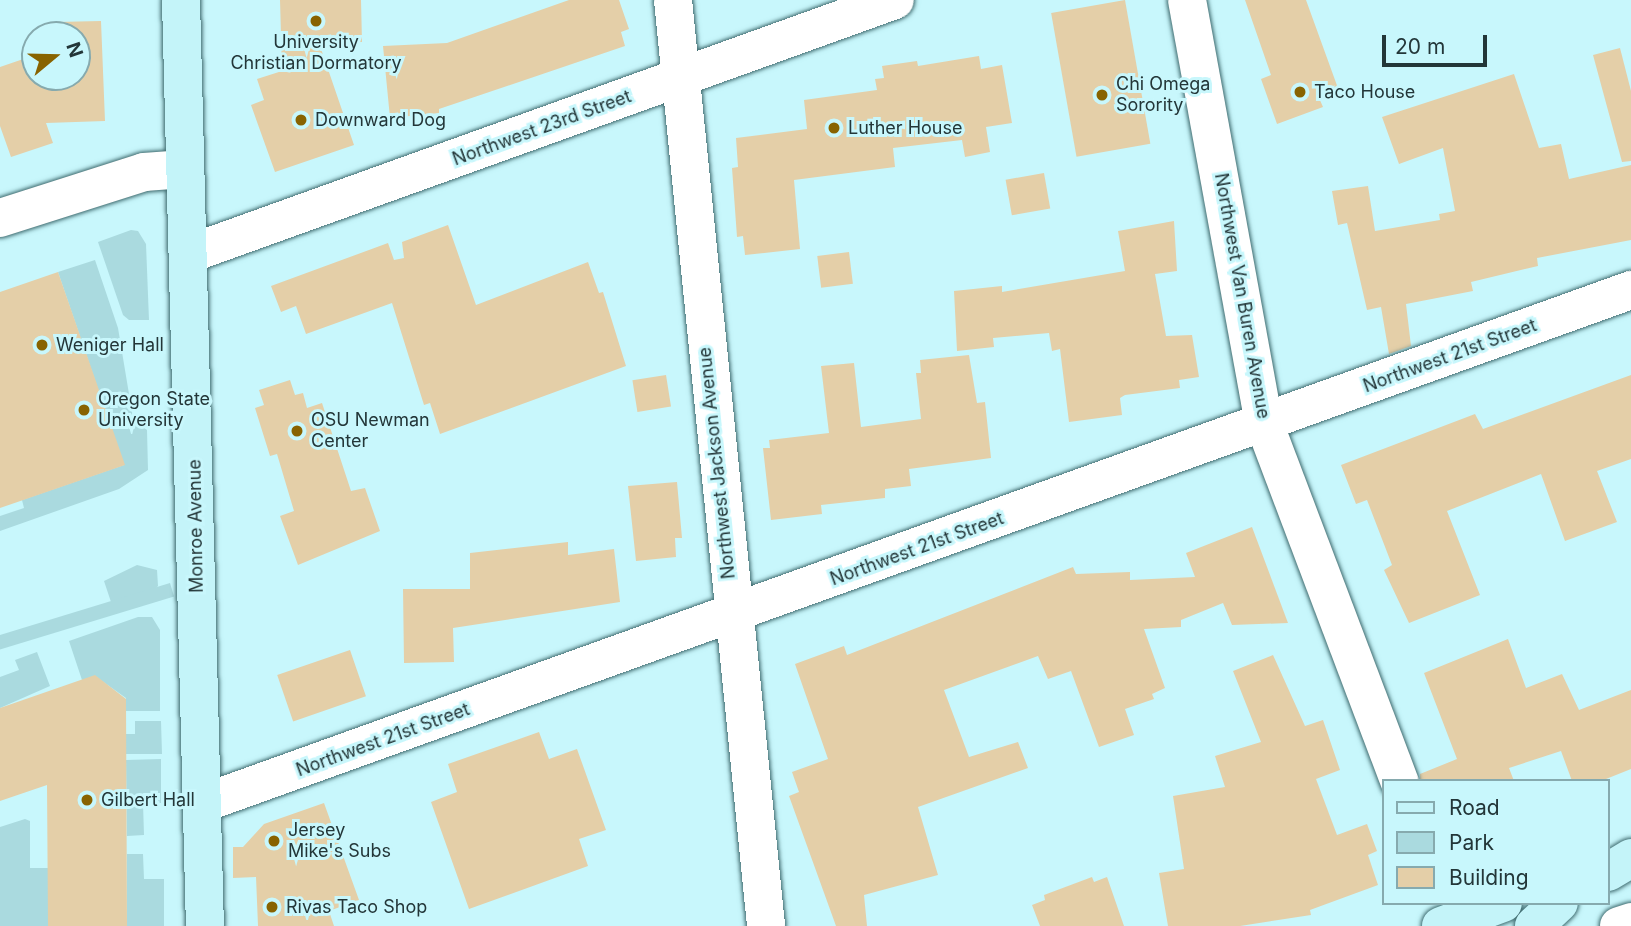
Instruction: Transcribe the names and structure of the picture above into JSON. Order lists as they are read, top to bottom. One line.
{"streets":{"street":["Northwest 23rd Street","Northwest Van Buren Avenue","Northwest 21st Street","Northwest Jackson Avenue","Monroe Avenue"]},"crossings":[["Northwest 23rd Street","Northwest Jackson Avenue"],["Northwest 23rd Street","Monroe Avenue"],["Northwest Van Buren Avenue","Northwest 21st Street"],["Northwest 21st Street","Northwest Jackson Avenue"],["Northwest 21st Street","Monroe Avenue"]],"places":["University Christian Dormatory","Taco House","Chi Omega Sorority","Downward Dog","Luther House","Weniger Hall","Oregon State University","OSU Newman Center","Gilbert Hall","Jersey Mike's Subs","Rivas Taco Shop"],"legend":["Road","Park","Building"],"scale_bar":"20 m","north":"right"}
